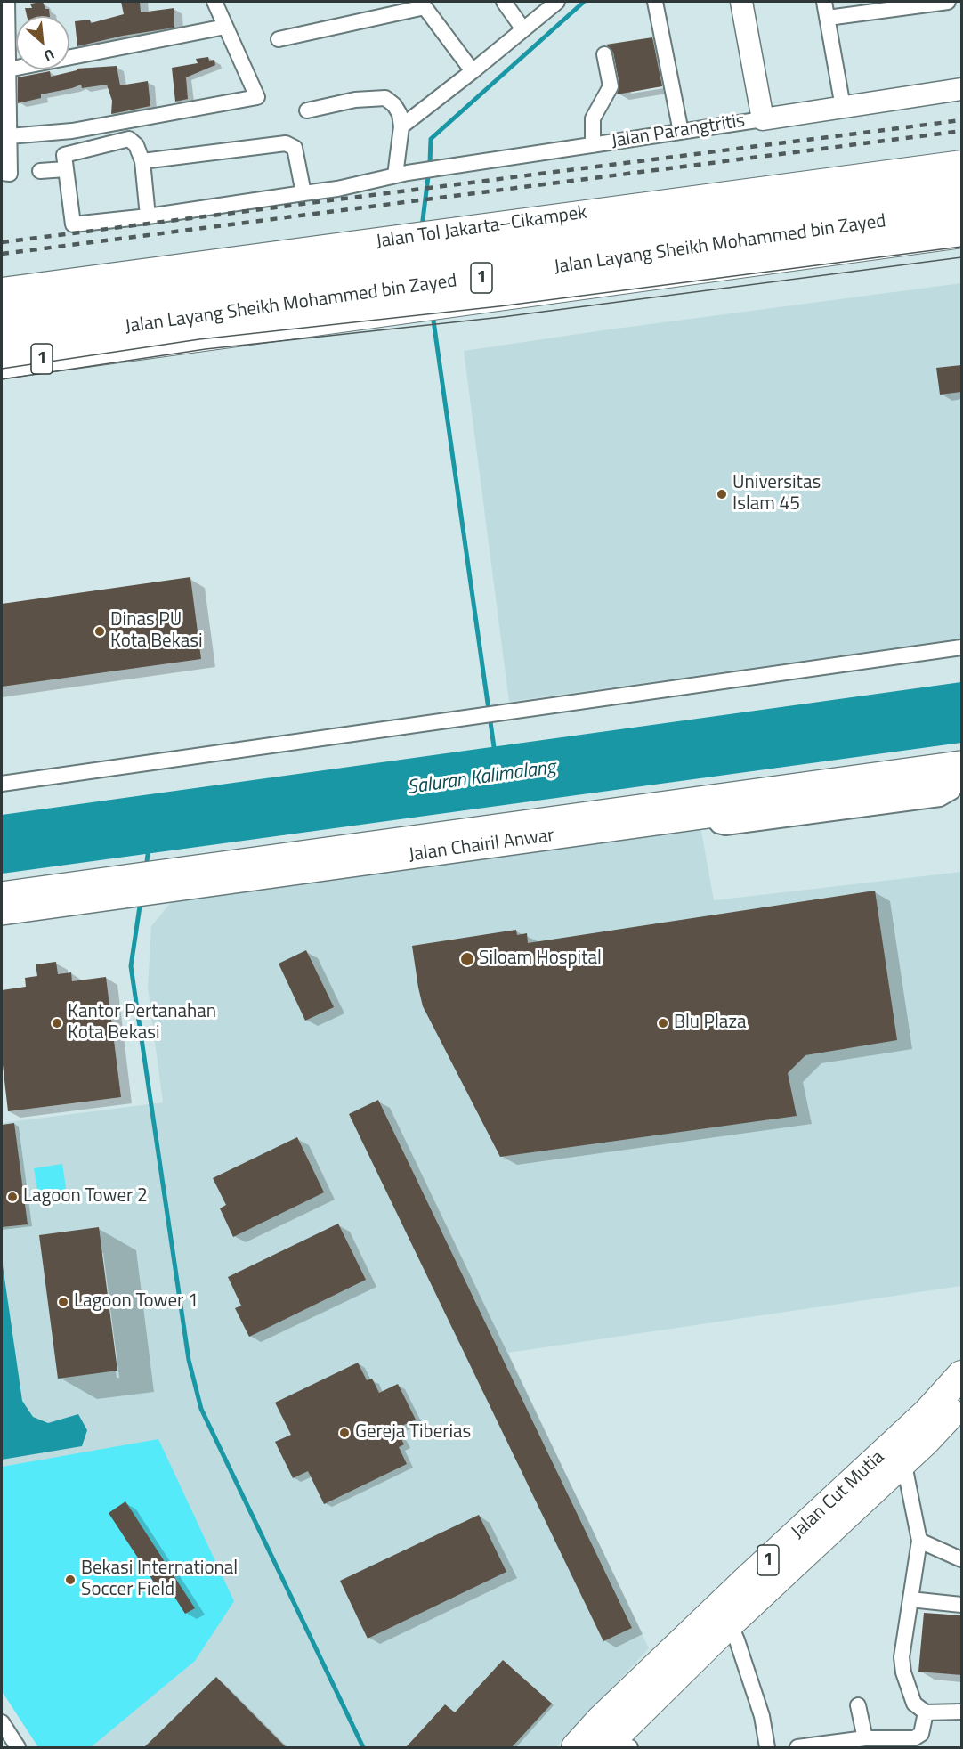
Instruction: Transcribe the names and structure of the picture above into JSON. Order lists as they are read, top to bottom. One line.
{"streets":{"highway":["Jalan Tol Jakarta–Cikampek","Jalan Layang Sheikh Mohammed bin Zayed","1","Jalan Cut Mutia"],"main road":["Jalan Chairil Anwar"],"street":["Jalan Parangtritis"]},"water":["Saluran Kalimalang"],"places":["Universitas Islam 45","Dinas PU Kota Bekasi","Siloam Hospital","Kantor Pertanahan Kota Bekasi","Blu Plaza","Lagoon Tower 2","Lagoon Tower 1","Gereja Tiberias","Bekasi International Soccer Field"],"north":"bottom right"}
